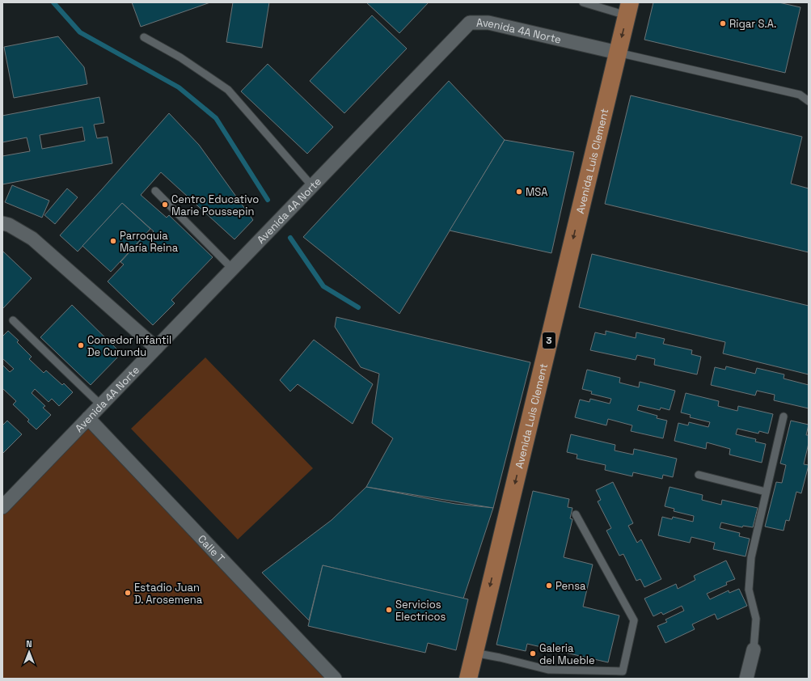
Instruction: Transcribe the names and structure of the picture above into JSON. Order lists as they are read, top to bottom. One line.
{"streets":{"main road":["Avenida Luis Clement","3"],"street":["Avenida 4A Norte","Calle T"]},"crossings":[["Avenida 4A Norte","Avenida Luis Clement"],["Avenida 4A Norte","Calle T"]],"one_way":["Avenida Luis Clement"],"places":["Rigar S.A.","MSA","Centro Educativo Marie Poussepin","Parroquia María Reina","Comedor Infantil De Curundu","Pensa","Estadio Juan D. Arosemena","Servicios Electricos","Galeria del Mueble"],"north":"top"}
